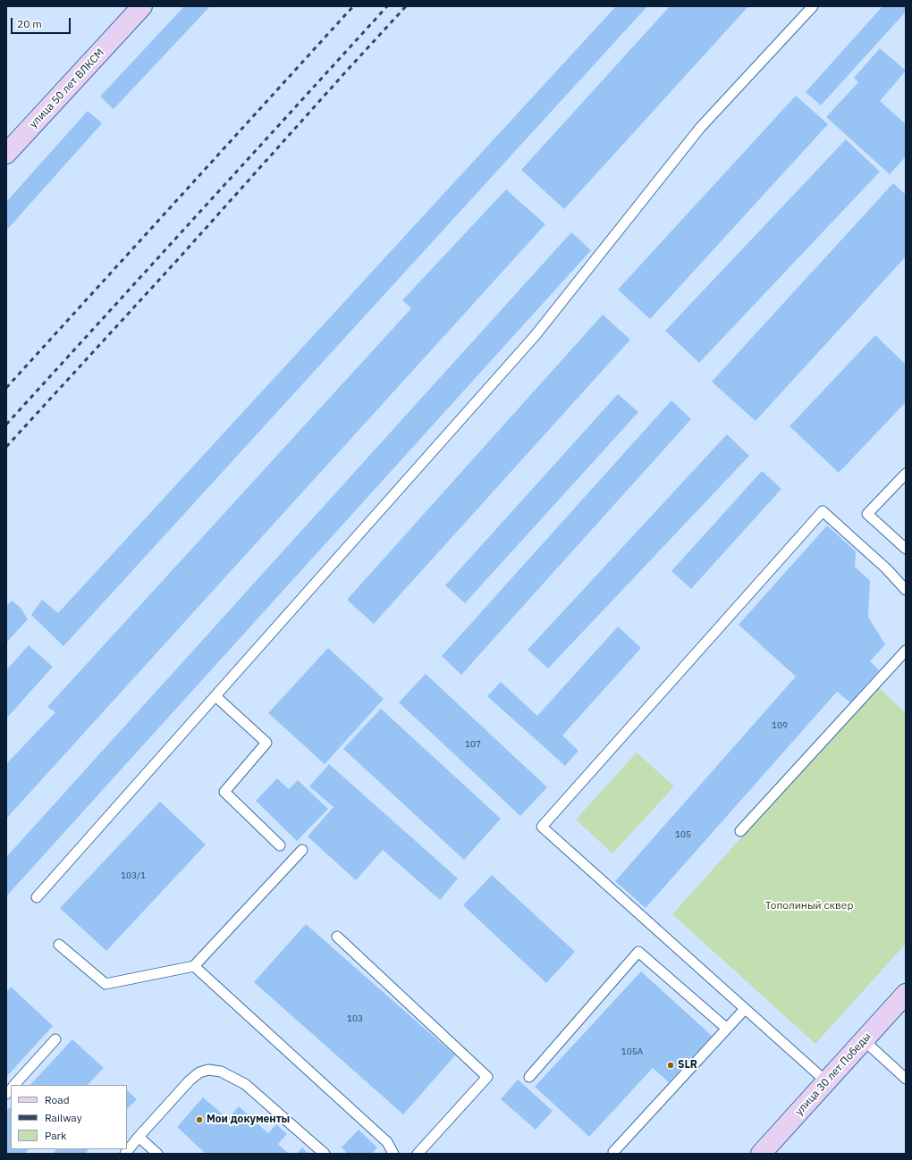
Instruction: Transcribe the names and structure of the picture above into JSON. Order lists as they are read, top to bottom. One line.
{"streets":{"street":["улица 50 лет ВЛКСМ","улица 30 лет Победы"]},"parks":["Тополиный сквер"],"places":["SLR","Мои документы"],"house_numbers":["109","107","105","103/1","103","105А"],"legend":["Road","Railway","Park"],"scale_bar":"20 m"}
